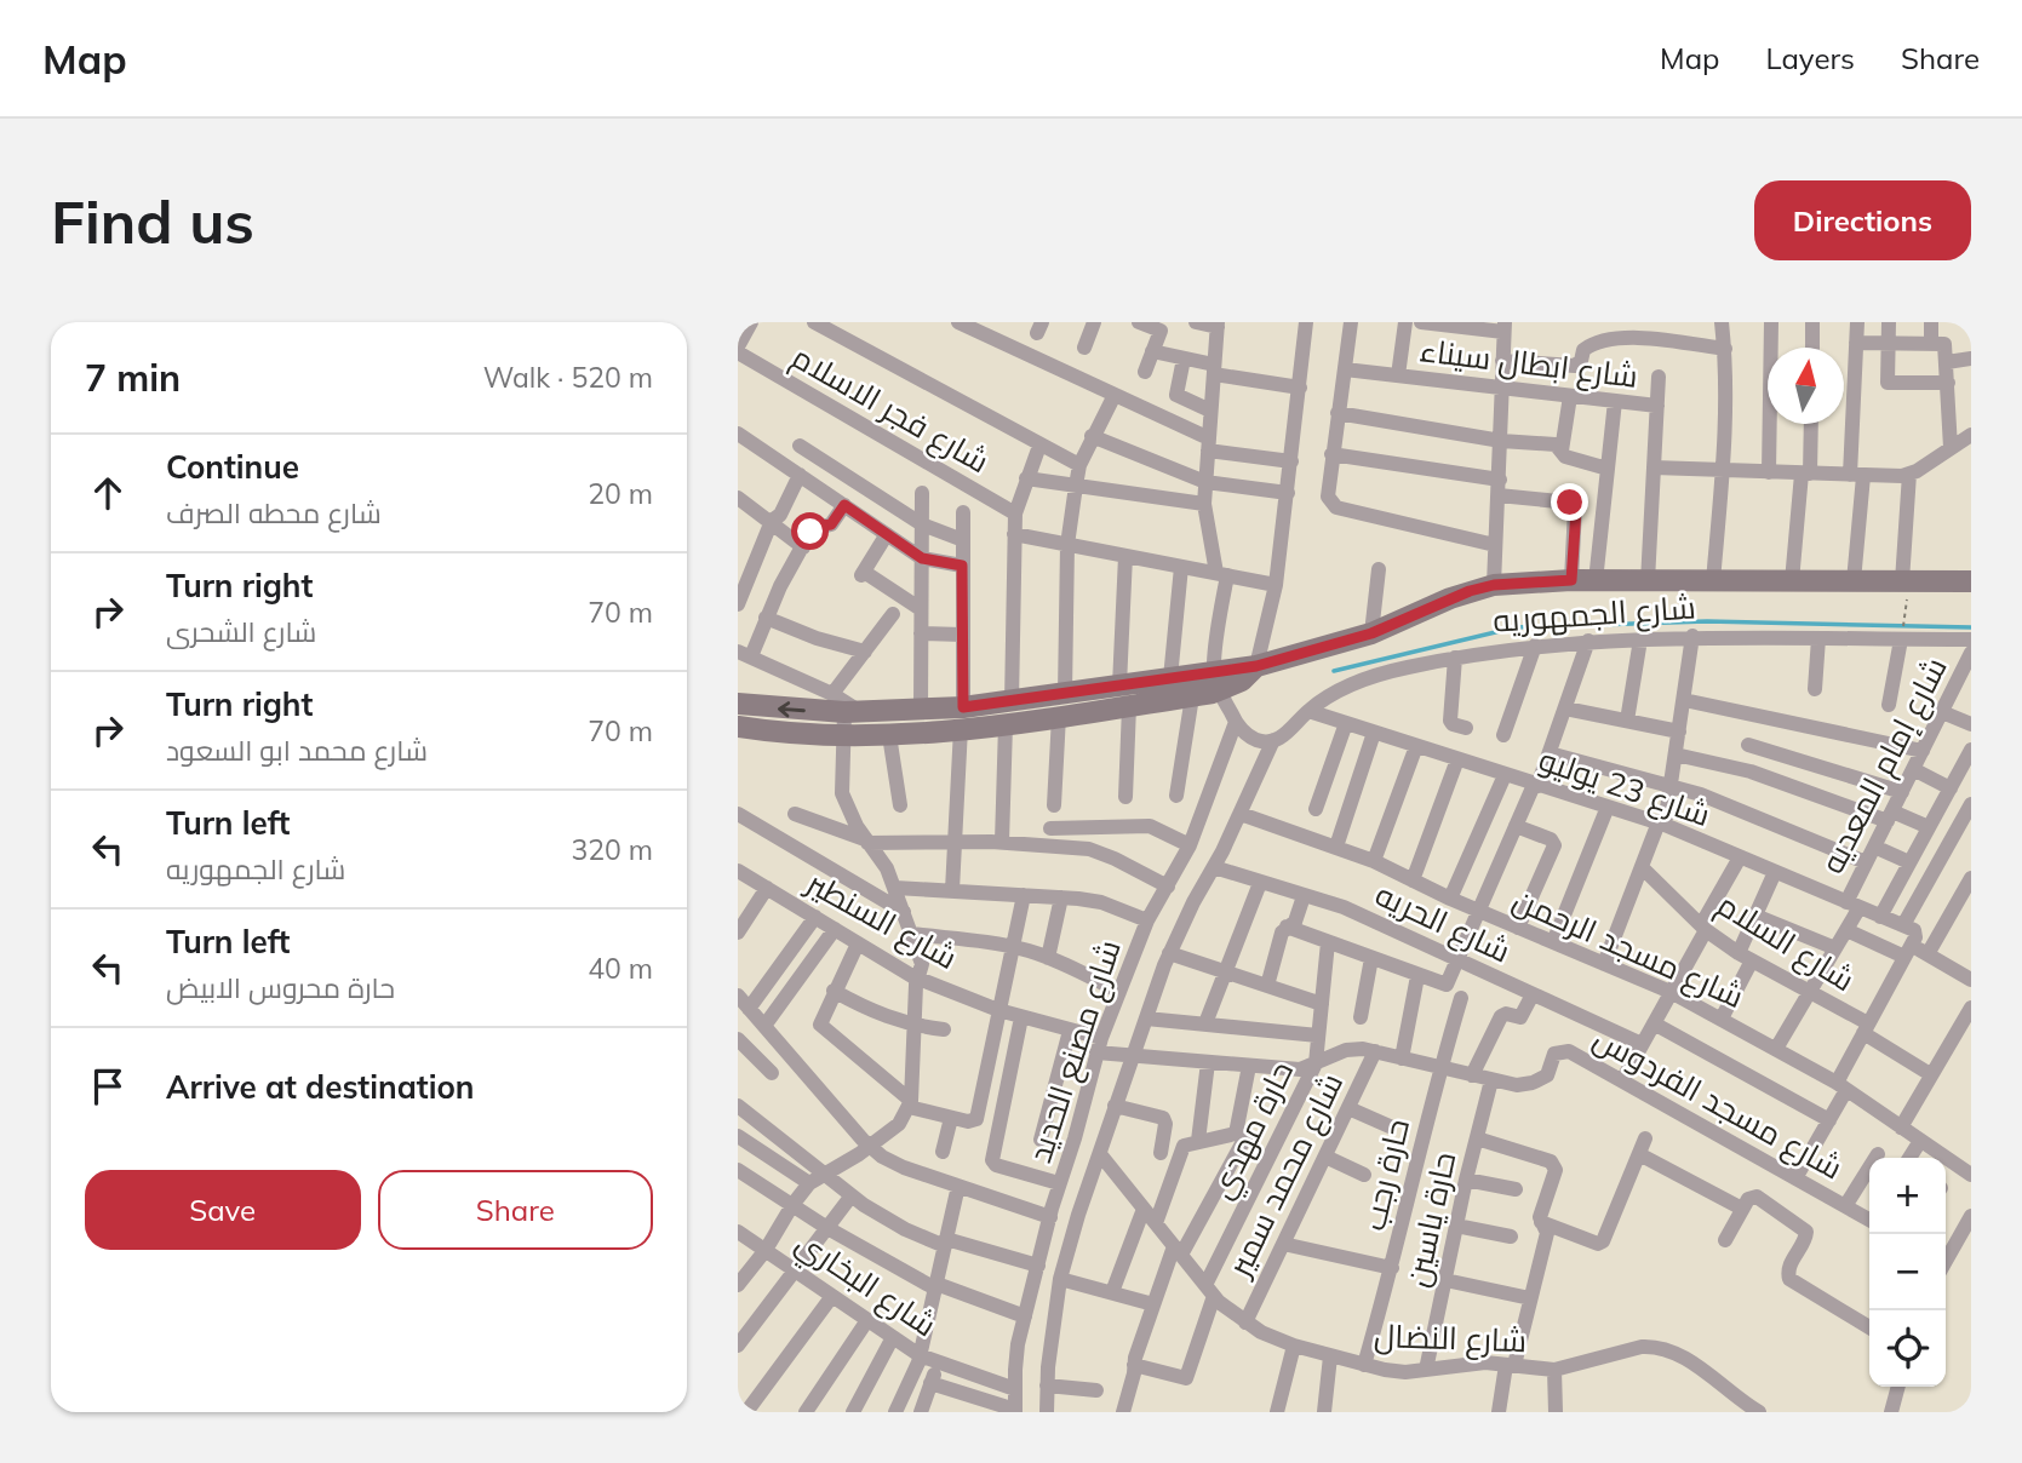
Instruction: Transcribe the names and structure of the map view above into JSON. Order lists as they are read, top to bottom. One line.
{"streets":{"main road":["شارع الجمهوريه"],"street":["شارع ابطال سيناء","شارع فجر الاسلام","شارع إمام المعديه","شارع 23 يوليو","شارع السنطير","شارع الحريه","شارع السلام","شارع مسجد الرحمن","شارع مصنع الحديد","شارع مسجد الفردوس","حارة مهدي","شارع محمد سمير","حارة رجب","حارة ياسين","شارع البخاري","شارع النضال"]},"crossings":[["شارع الجمهوريه","شارع 23 يوليو"],["شارع إمام المعديه","شارع 23 يوليو"],["شارع إمام المعديه","شارع السلام"],["شارع إمام المعديه","شارع مسجد الرحمن"],["شارع السنطير","شارع مصنع الحديد"],["شارع السنطير","شارع مسجد الفردوس"],["شارع مصنع الحديد","شارع مسجد الفردوس"],["شارع مصنع الحديد","شارع البخاري"],["شارع مسجد الفردوس","حارة مهدي"],["شارع مسجد الفردوس","شارع محمد سمير"],["شارع مسجد الفردوس","حارة رجب"],["شارع مسجد الفردوس","حارة ياسين"],["حارة مهدي","شارع النضال"],["شارع محمد سمير","شارع النضال"],["حارة رجب","شارع النضال"],["حارة ياسين","شارع النضال"]],"north":"top","page":{"header":"Map","nav":["Map","Layers","Share"],"buttons":["Directions",["Save","Share"]],"title":"Find us","heading":["7 min","Walk · 520 m"],"list":[["Continue","شارع محطه الصرف","20 m"],["Turn right","شارع الشحرى","70 m"],["Turn right","شارع محمد ابو السعود","70 m"],["Turn left","شارع الجمهوريه","320 m"],["Turn left","حارة محروس الابيض","40 m"],"Arrive at destination"],"map_buttons":["+","−"]}}
